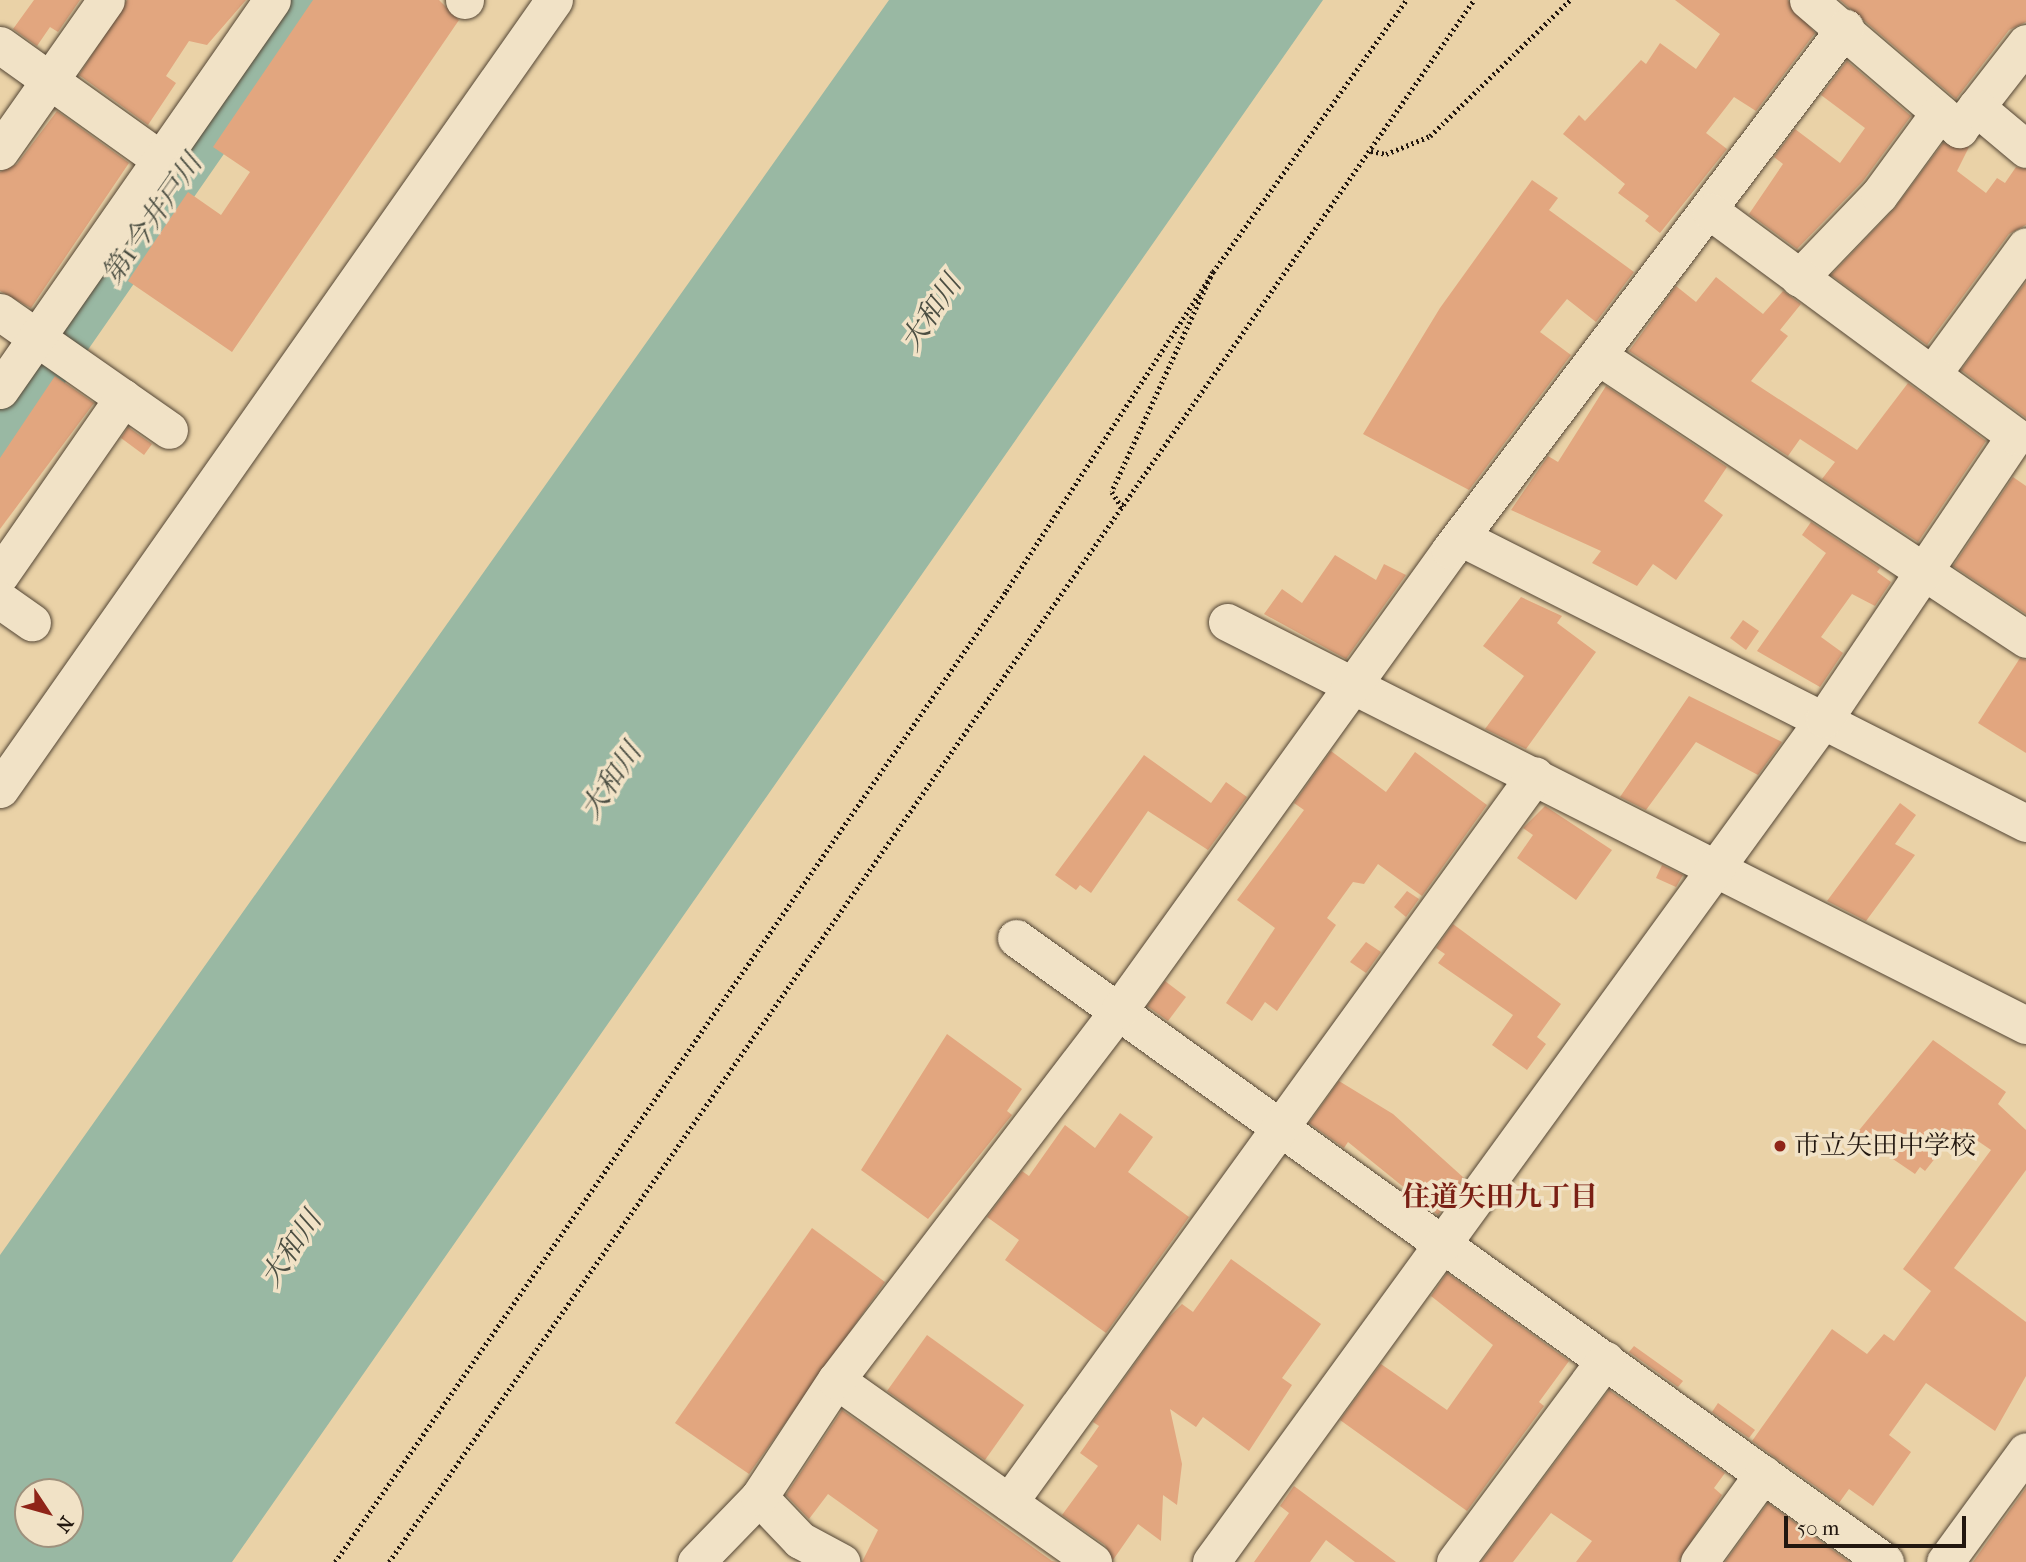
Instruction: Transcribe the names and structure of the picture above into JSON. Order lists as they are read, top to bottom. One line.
{"districts":["住道矢田九丁目"],"water":["第1今井戸川","大和川"],"places":["市立矢田中学校"],"scale_bar":"50 m","north":"bottom right"}
